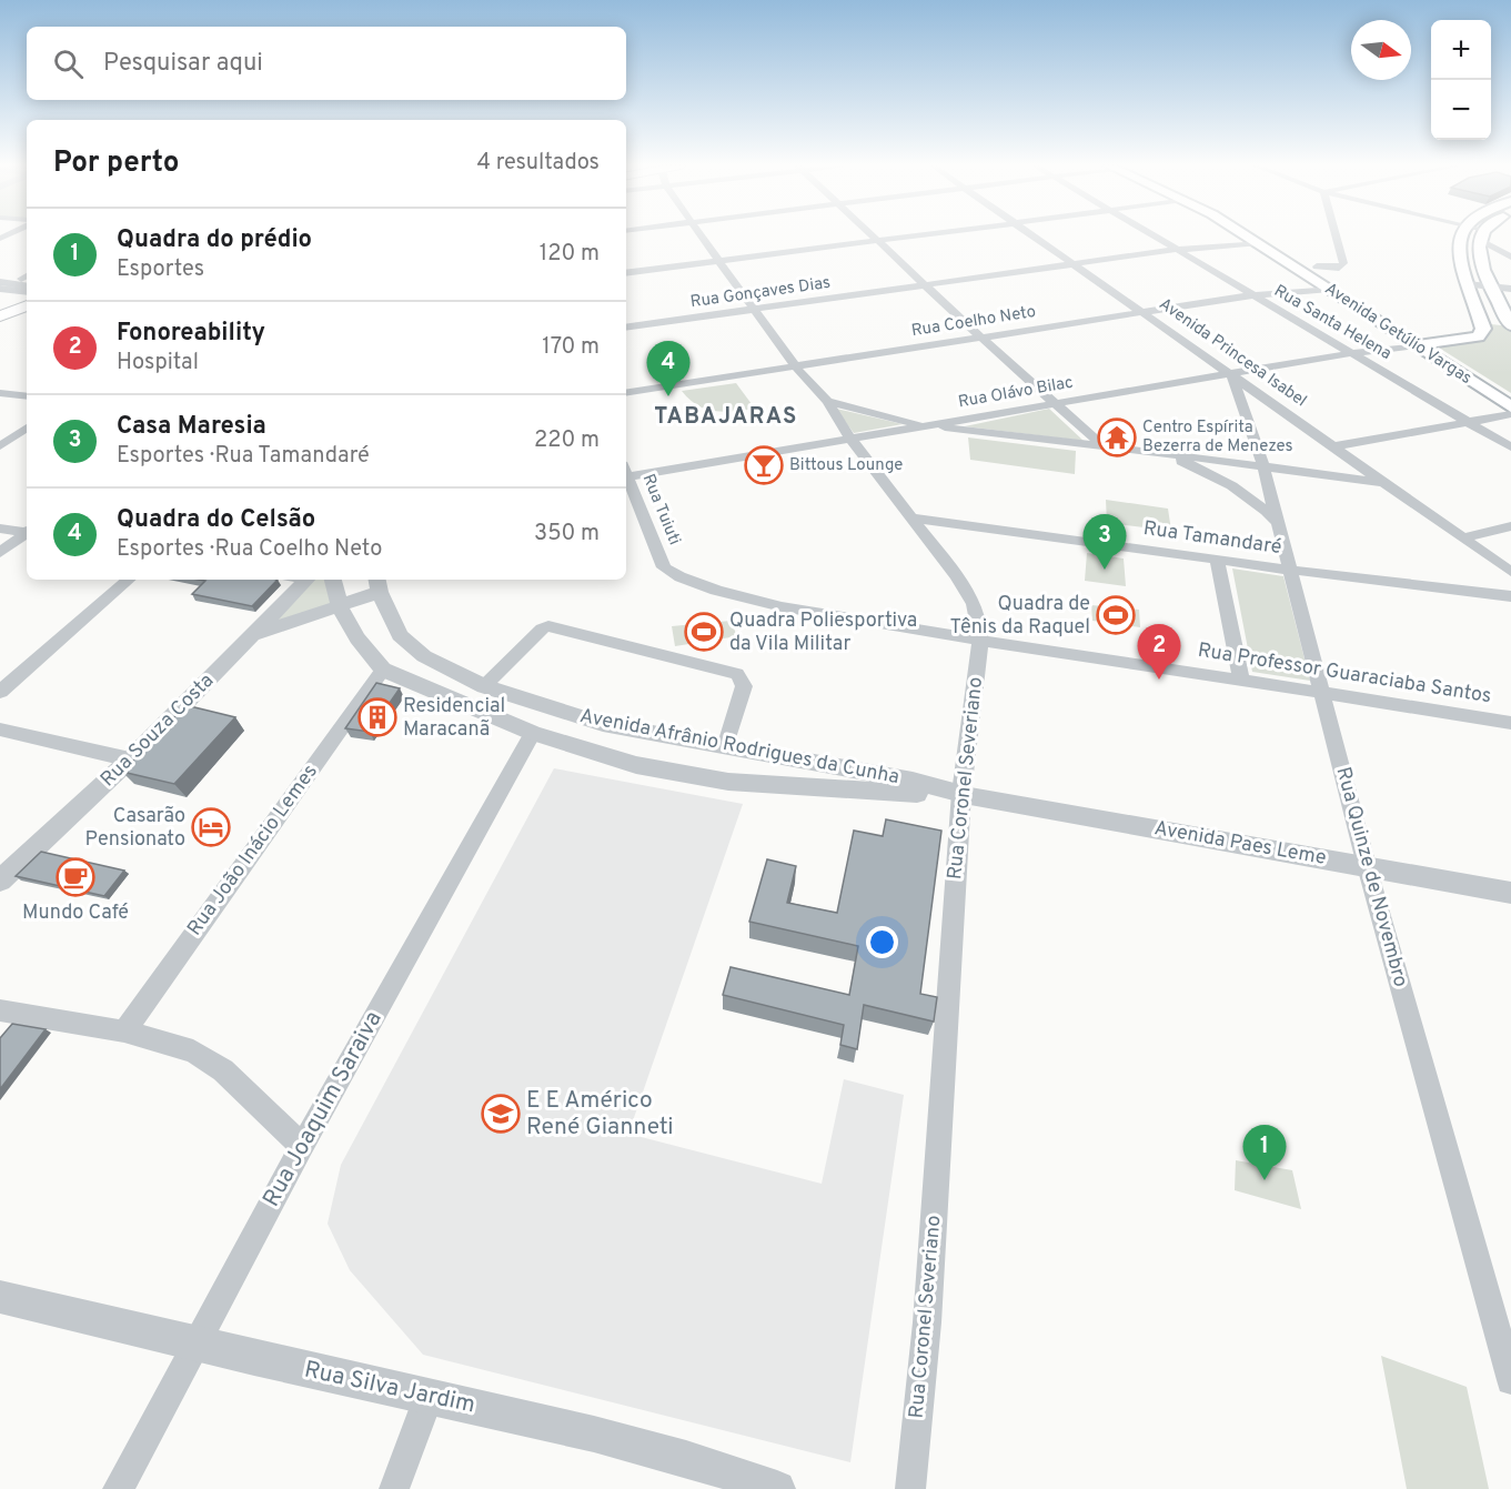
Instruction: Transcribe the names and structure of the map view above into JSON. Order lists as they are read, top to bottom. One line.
{"streets":{"main road":["Avenida Getúlio Vargas"],"street":["Rua Gonçaves Dias","Rua Coelho Neto","Rua Santa Helena","Avenida Princesa Isabel","Rua Olávo Bilac","Rua Tuiuti","Rua Tamandaré","Rua Professor Guaraciaba Santos","Rua Souza Costa","Avenida Afrânio Rodrigues da Cunha","Rua Coronel Severiano","Avenida Paes Leme","Rua João Inácio Lemes","Rua Quinze de Novembro","Rua Joaquim Saraiva","Rua Silva Jardim"]},"crossings":[["Rua Gonçaves Dias","Rua Santa Helena"],["Rua Gonçaves Dias","Avenida Getúlio Vargas"],["Rua Gonçaves Dias","Avenida Princesa Isabel"],["Rua Gonçaves Dias","Rua Coronel Severiano"],["Rua Coelho Neto","Rua Santa Helena"],["Rua Coelho Neto","Avenida Getúlio Vargas"],["Rua Coelho Neto","Avenida Princesa Isabel"],["Rua Coelho Neto","Rua Coronel Severiano"],["Rua Santa Helena","Rua Olávo Bilac"],["Avenida Getúlio Vargas","Rua Olávo Bilac"],["Avenida Princesa Isabel","Rua Olávo Bilac"],["Avenida Princesa Isabel","Rua Quinze de Novembro"],["Rua Olávo Bilac","Rua Coronel Severiano"],["Rua Olávo Bilac","Rua Quinze de Novembro"],["Rua Tuiuti","Rua Professor Guaraciaba Santos"],["Rua Tamandaré","Rua Coronel Severiano"],["Rua Tamandaré","Rua Quinze de Novembro"],["Rua Professor Guaraciaba Santos","Rua Coronel Severiano"],["Rua Professor Guaraciaba Santos","Rua Quinze de Novembro"],["Avenida Afrânio Rodrigues da Cunha","Rua Coronel Severiano"],["Avenida Afrânio Rodrigues da Cunha","Avenida Paes Leme"],["Avenida Afrânio Rodrigues da Cunha","Rua João Inácio Lemes"],["Avenida Afrânio Rodrigues da Cunha","Rua Joaquim Saraiva"],["Rua Coronel Severiano","Avenida Paes Leme"],["Avenida Paes Leme","Rua Quinze de Novembro"],["Rua Joaquim Saraiva","Rua Silva Jardim"]],"districts":["TABAJARAS"],"places":{"temple":["Centro Espírita Bezerra de Menezes"],"bar":["Bittous Lounge"],"sports":["Quadra de Tênis da Raquel","Quadra Poliesportiva da Vila Militar"],"building":["Residencial Maracanã"],"hotel":["Casarão Pensionato"],"cafe":["Mundo Café"],"school or university":["E E Américo René Gianneti"]},"north":"right","page":{"map_buttons":["+","−"],"search":"Pesquisar aqui","heading":["Por perto","4 resultados"],"list":[{"mark":"1","name":"Quadra do prédio","note":"Esportes","value":"120 m"},{"mark":"2","name":"Fonoreability","note":"Hospital","value":"170 m"},{"mark":"3","name":"Casa Maresia","note":"Esportes · Rua Tamandaré","value":"220 m"},{"mark":"4","name":"Quadra do Celsão","note":"Esportes · Rua Coelho Neto","value":"350 m"}],"pins":["4","3","2","1"]}}
